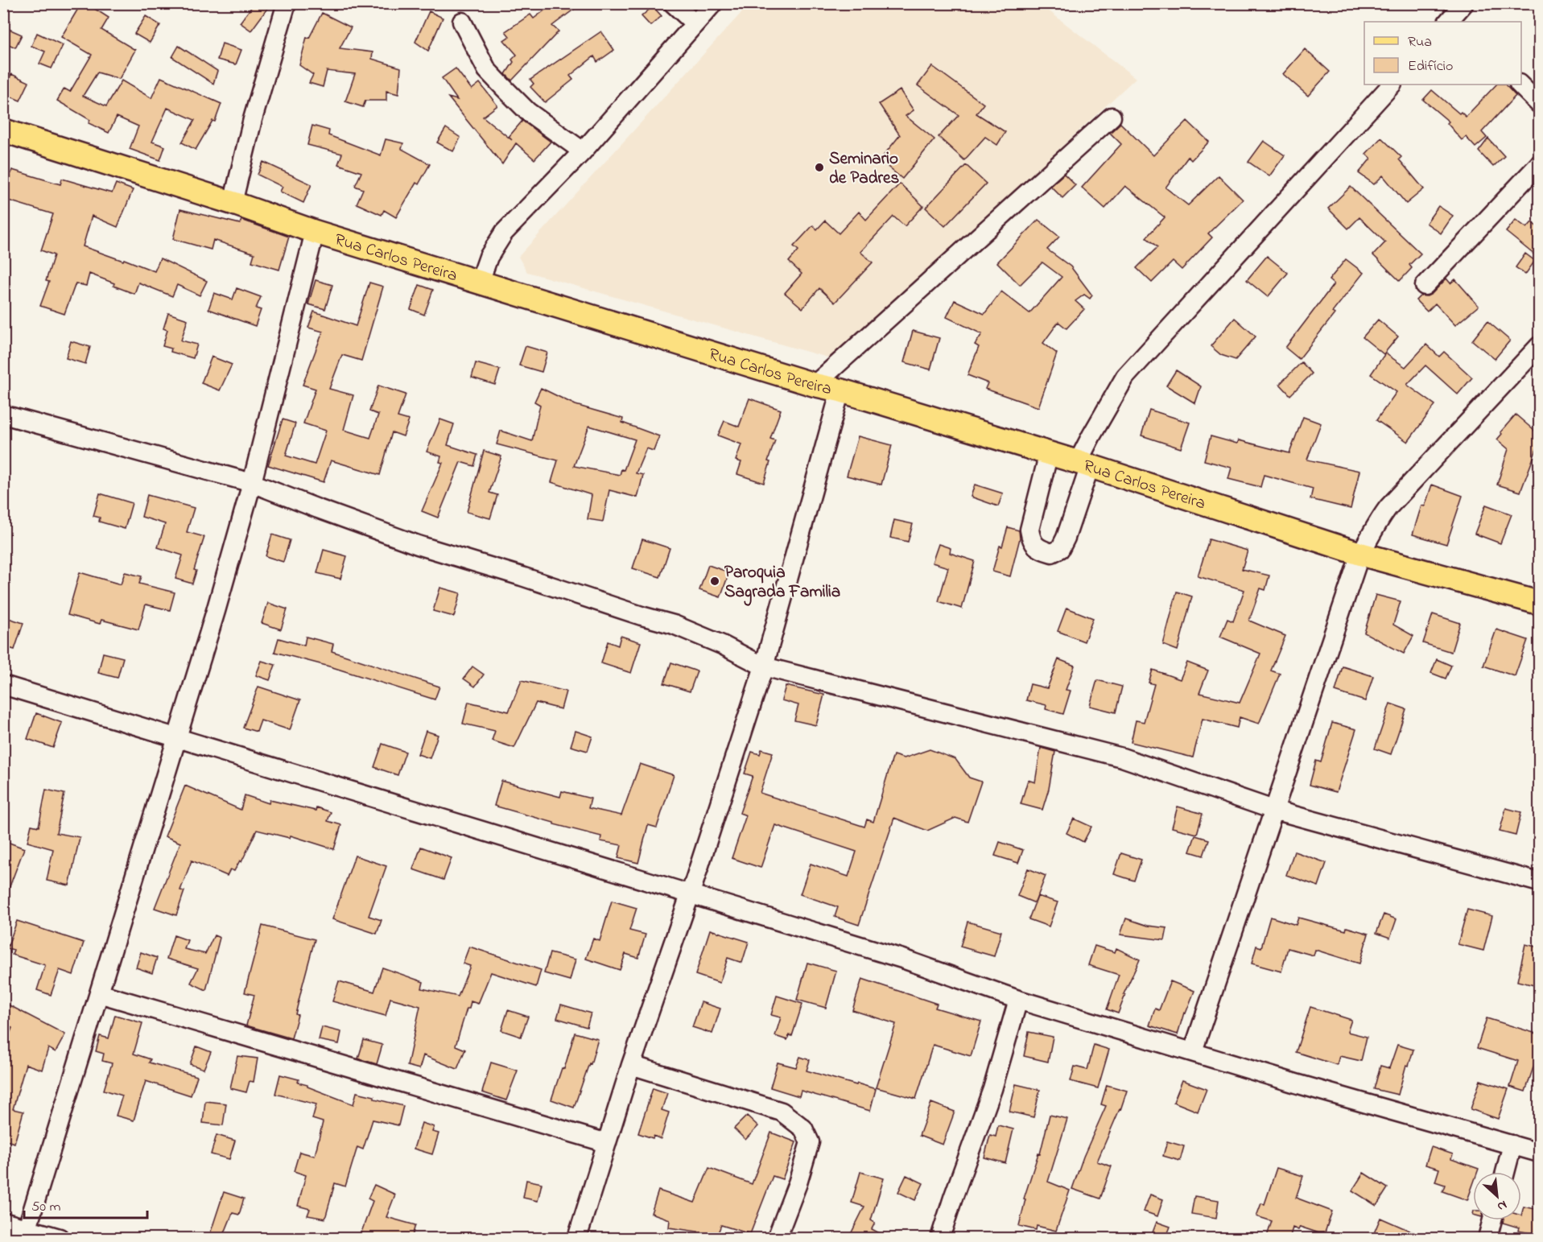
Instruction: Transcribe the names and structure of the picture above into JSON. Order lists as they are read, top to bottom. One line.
{"streets":{"main road":["Rua Carlos Pereira"]},"places":["Seminario de Padres","Paroquia Sagrada Familia"],"legend":["Rua","Edifício"],"scale_bar":"50 m","north":"bottom right"}
